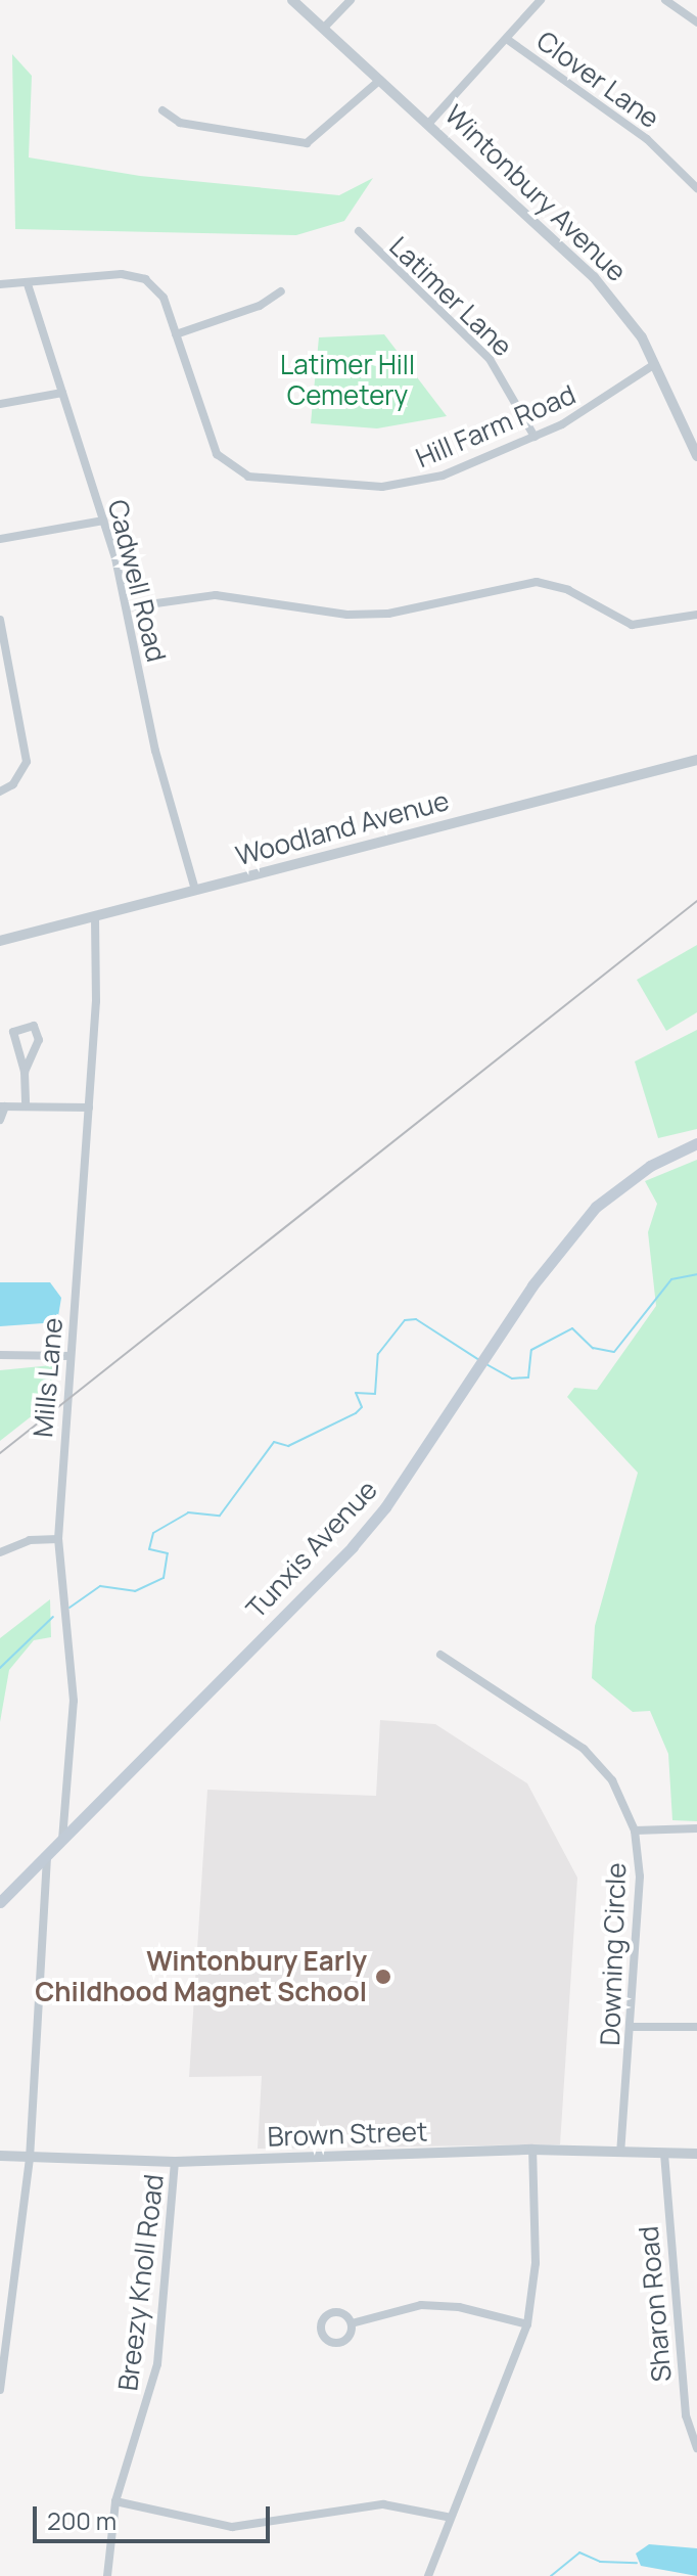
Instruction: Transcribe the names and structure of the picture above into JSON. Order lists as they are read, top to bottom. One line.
{"streets":{"main road":["Tunxis Avenue"],"street":["Clover Lane","Wintonbury Avenue","Latimer Lane","Hill Farm Road","Cadwell Road","Woodland Avenue","Mills Lane","Downing Circle","Brown Street","Breezy Knoll Road","Sharon Road"]},"crossings":[["Wintonbury Avenue","Hill Farm Road"],["Latimer Lane","Hill Farm Road"],["Hill Farm Road","Cadwell Road"],["Cadwell Road","Woodland Avenue"],["Woodland Avenue","Mills Lane"],["Mills Lane","Tunxis Avenue"],["Downing Circle","Brown Street"],["Brown Street","Breezy Knoll Road"],["Brown Street","Sharon Road"]],"parks":["Latimer Hill Cemetery"],"places":["Wintonbury Early Childhood Magnet School"],"scale_bar":"200 m"}
